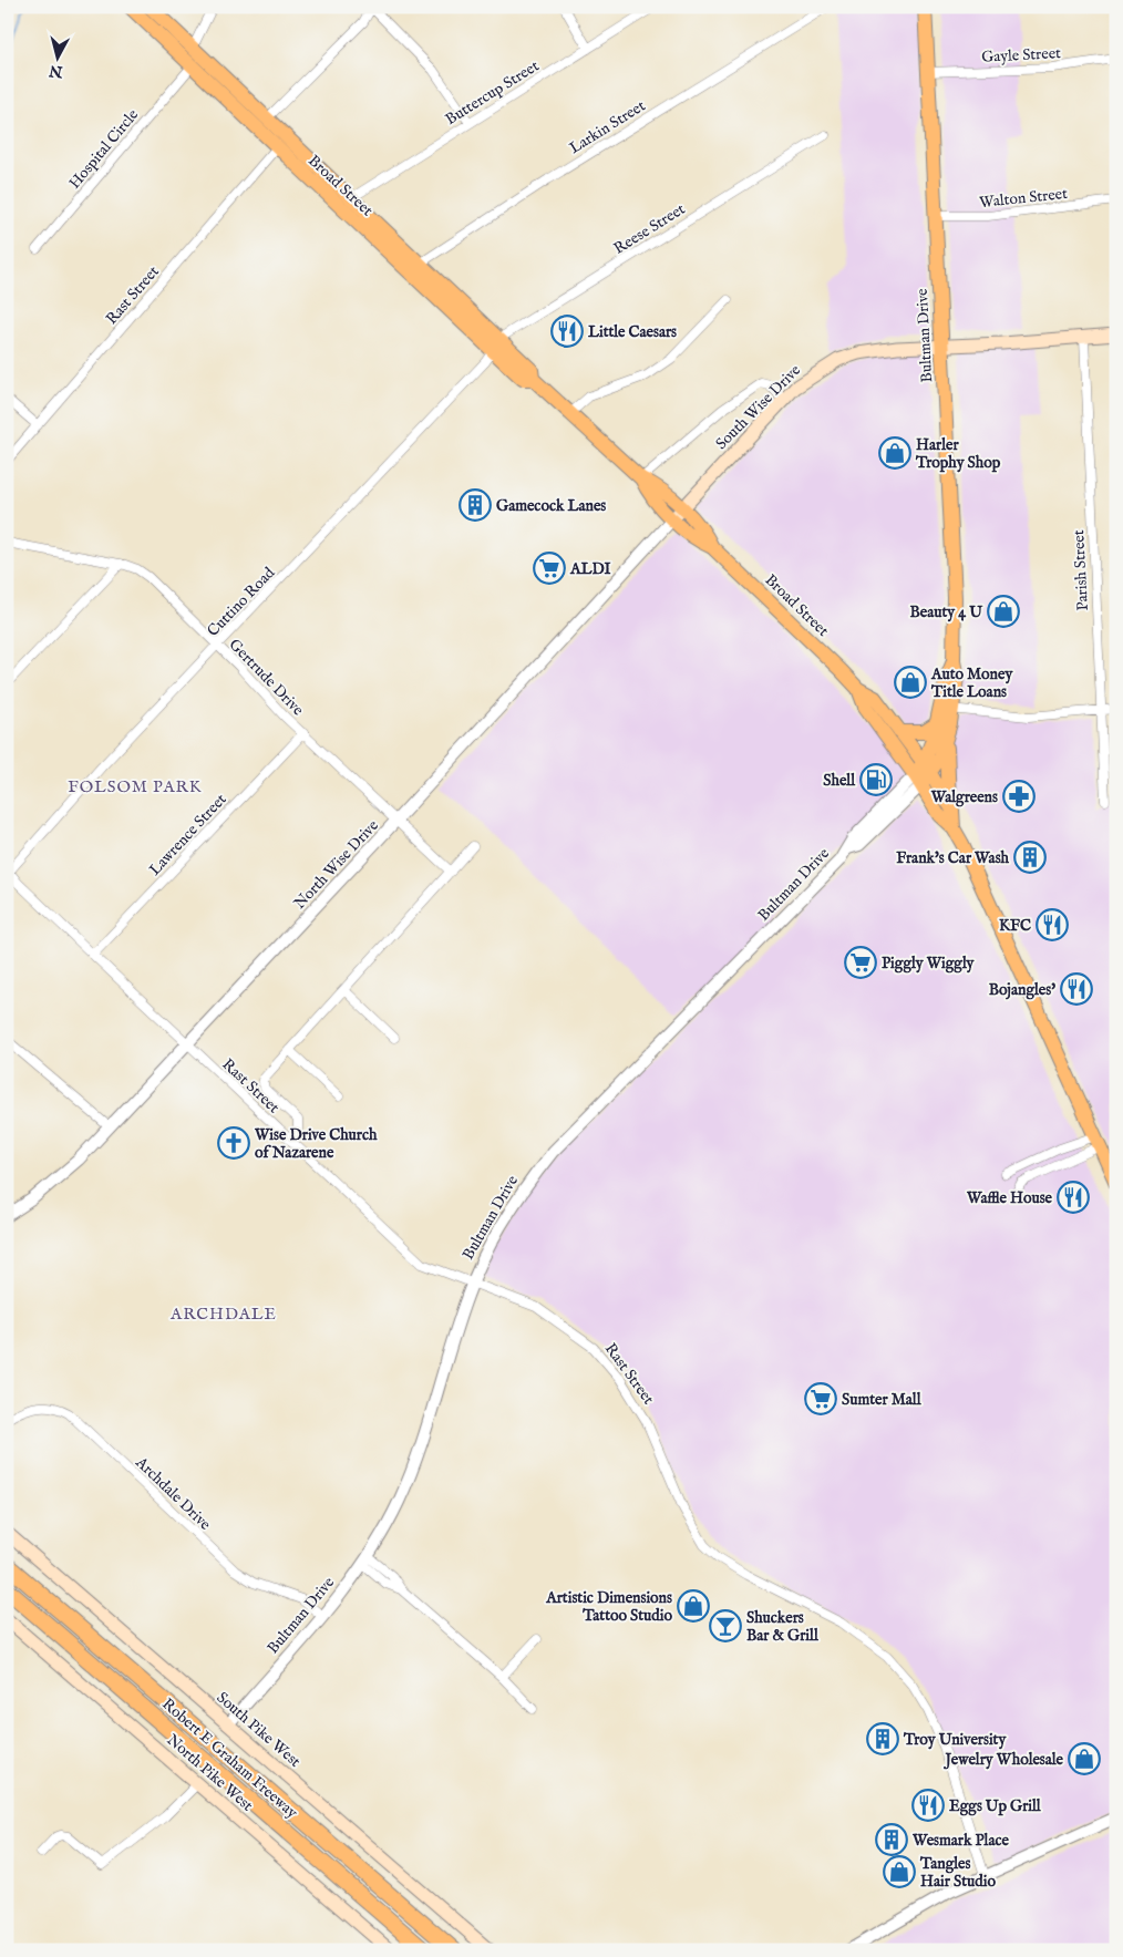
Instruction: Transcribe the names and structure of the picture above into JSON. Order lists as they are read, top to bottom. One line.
{"streets":{"highway":["Robert E Graham Freeway"],"main road":["Broad Street","Bultman Drive","South Wise Drive","South Pike West","North Pike West"],"street":["Gayle Street","Buttercup Street","Larkin Street","Hospital Circle","Walton Street","Reese Street","Rast Street","Parish Street","Cuttino Road","Gertrude Drive","Lawrence Street","North Wise Drive","Archdale Drive"]},"crossings":[["Gayle Street","Bultman Drive"],["Buttercup Street","Broad Street"],["Larkin Street","Broad Street"],["Hospital Circle","Broad Street"],["Broad Street","Reese Street"],["Broad Street","Rast Street"],["Broad Street","Bultman Drive"],["Broad Street","South Wise Drive"],["Broad Street","Cuttino Road"],["Broad Street","North Wise Drive"],["Walton Street","Bultman Drive"],["Reese Street","Cuttino Road"],["Rast Street","Bultman Drive"],["Rast Street","Cuttino Road"],["Rast Street","Lawrence Street"],["Rast Street","North Wise Drive"],["Bultman Drive","South Wise Drive"],["Bultman Drive","Archdale Drive"],["Bultman Drive","South Pike West"],["South Wise Drive","Parish Street"],["South Wise Drive","North Wise Drive"],["Cuttino Road","Gertrude Drive"],["Gertrude Drive","Lawrence Street"],["Gertrude Drive","North Wise Drive"]],"districts":["FOLSOM PARK","ARCHDALE"],"places":{"restaurant":["Little Caesars","KFC","Bojangles'","Waffle House","Eggs Up Grill"],"shop":["Harler Trophy Shop","Beauty 4 U","Auto Money Title Loans","Artistic Dimensions Tattoo Studio","Jewelry Wholesale","Tangles Hair Studio"],"building":["Gamecock Lanes","Frank's Car Wash","Troy University","Wesmark Place"],"supermarket":["ALDI","Piggly Wiggly","Sumter Mall"],"fuel station":["Shell"],"pharmacy":["Walgreens"],"church":["Wise Drive Church of Nazarene"],"bar":["Shuckers Bar & Grill"]},"north":"bottom"}
